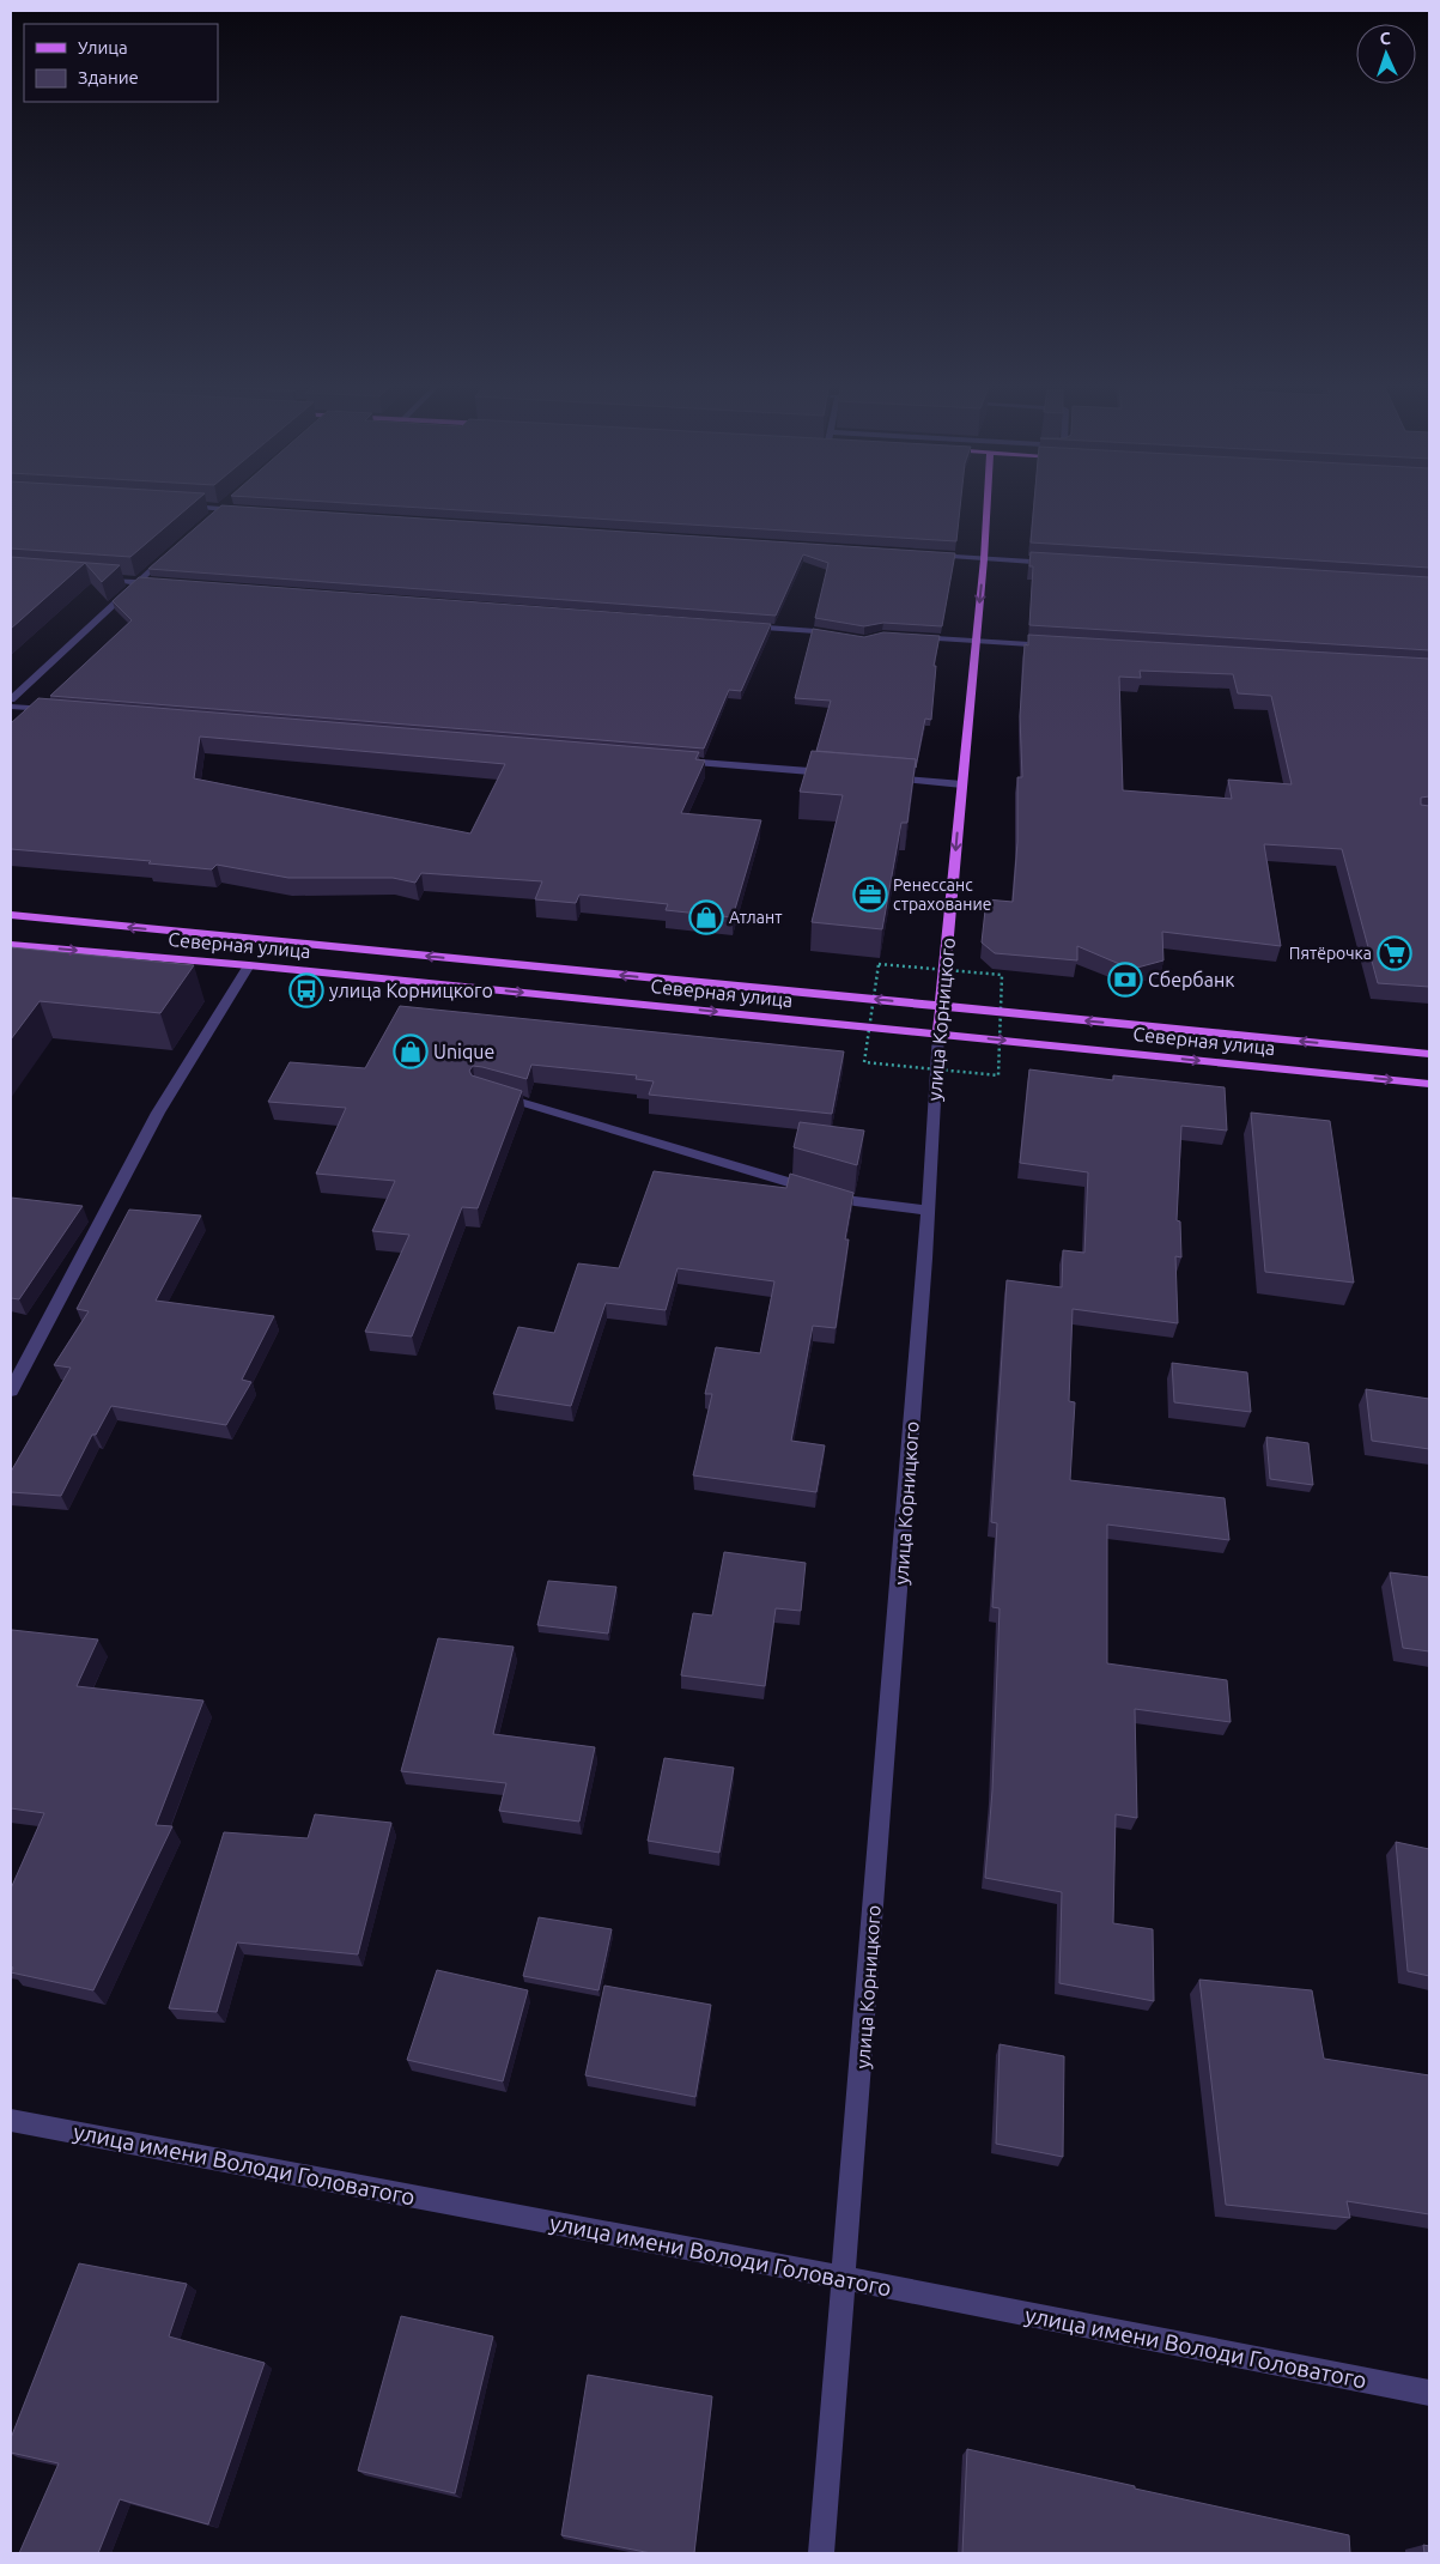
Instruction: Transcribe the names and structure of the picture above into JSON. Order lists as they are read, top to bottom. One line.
{"streets":{"main road":["Северная улица","улица Корницкого"],"street":["улица имени Володи Головатого"]},"crossings":[["Северная улица","улица Корницкого"],["улица Корницкого","улица имени Володи Головатого"]],"places":{"office":["Ренессанс страхование"],"shop":["Атлант","Unique"],"supermarket":["Пятёрочка"],"bank":["Сбербанк"],"bus stop":["улица Корницкого"]},"legend":["Улица","Здание"],"north":"top"}
